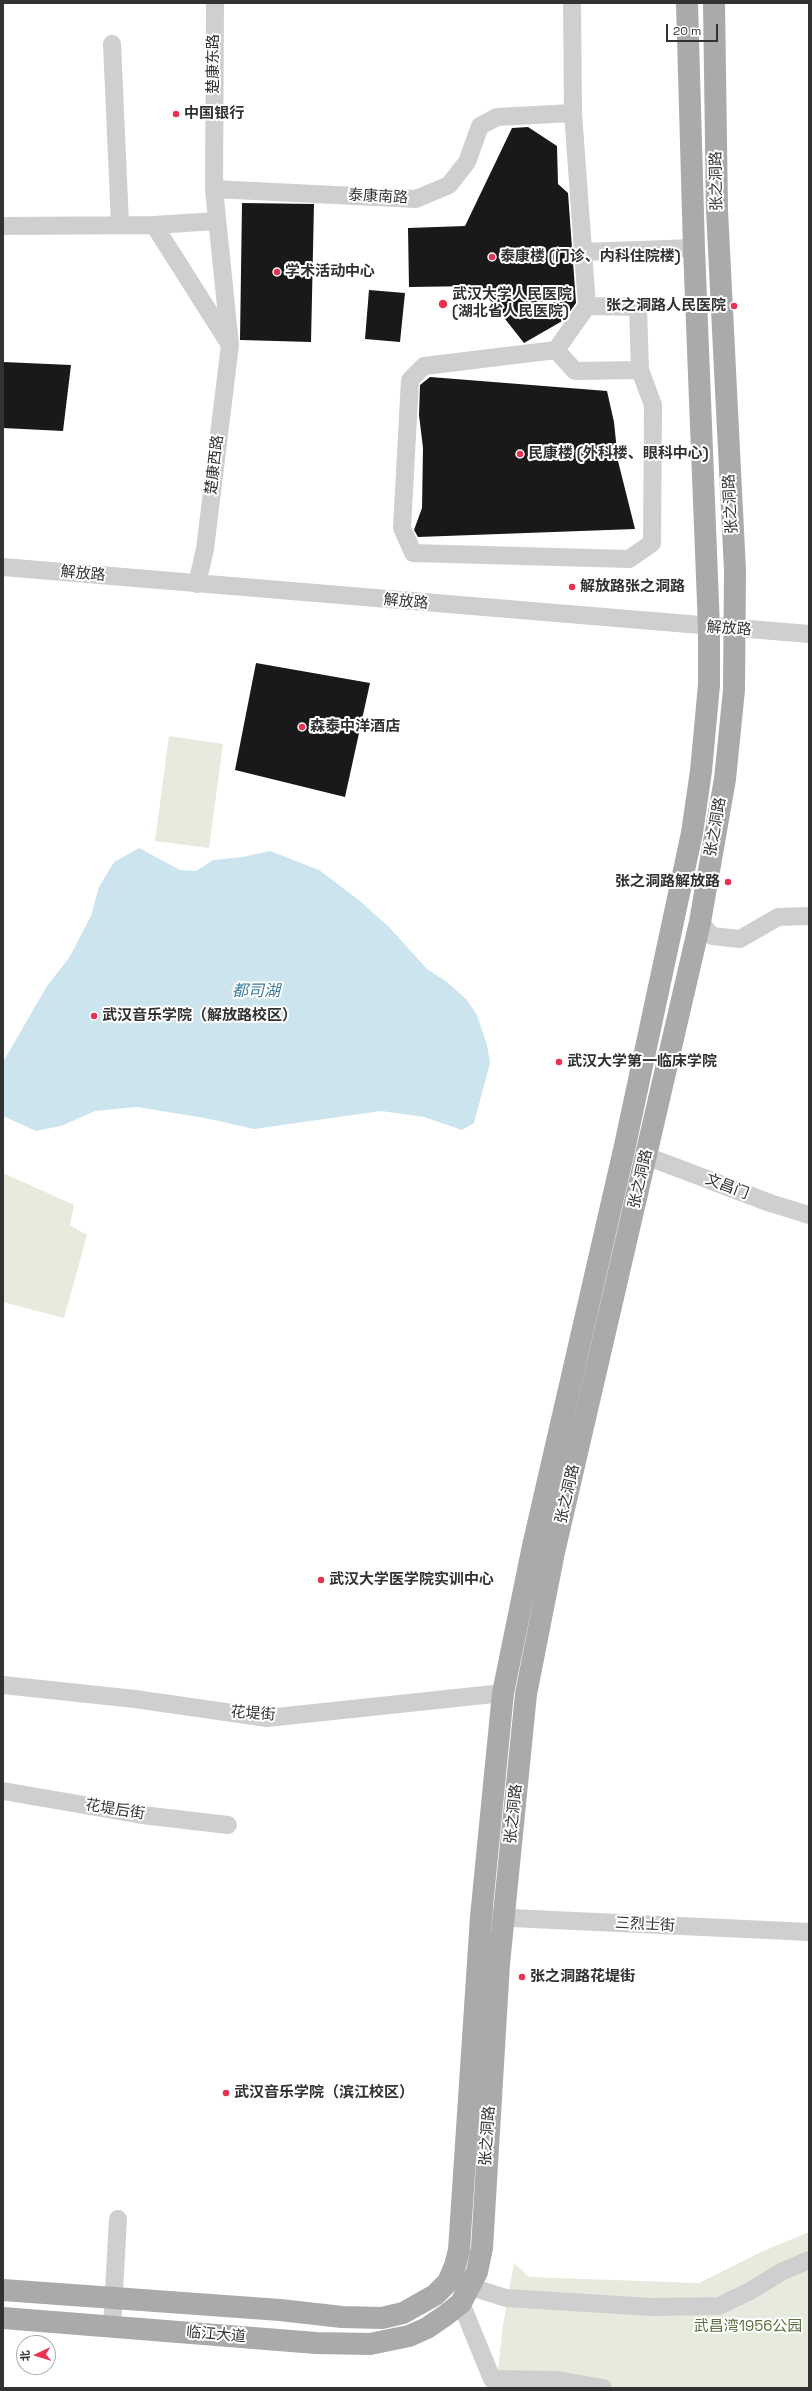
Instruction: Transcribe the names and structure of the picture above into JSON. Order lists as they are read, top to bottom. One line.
{"streets":{"main road":["张之洞路","临江大道"],"street":["楚康东路","泰康南路","楚康西路","解放路","文昌门","花堤街","花堤后街","三烈士街"]},"crossings":[["楚康东路","泰康南路"],["楚康东路","楚康西路"],["张之洞路","解放路"],["张之洞路","文昌门"],["张之洞路","花堤街"],["张之洞路","三烈士街"],["张之洞路","临江大道"],["楚康西路","解放路"]],"water":["都司湖"],"parks":["武昌湾1956公园"],"places":["中国银行","泰康楼 (门诊、内科住院楼)","学术活动中心","武汉大学人民医院 (湖北省人民医院)","张之洞路人民医院","民康楼 (外科楼、眼科中心)","解放路张之洞路","森泰中洋酒店","张之洞路解放路","武汉音乐学院（解放路校区）","武汉大学第一临床学院","武汉大学医学院实训中心","张之洞路花堤街","武汉音乐学院（滨江校区）"],"scale_bar":"20 m","north":"left"}
